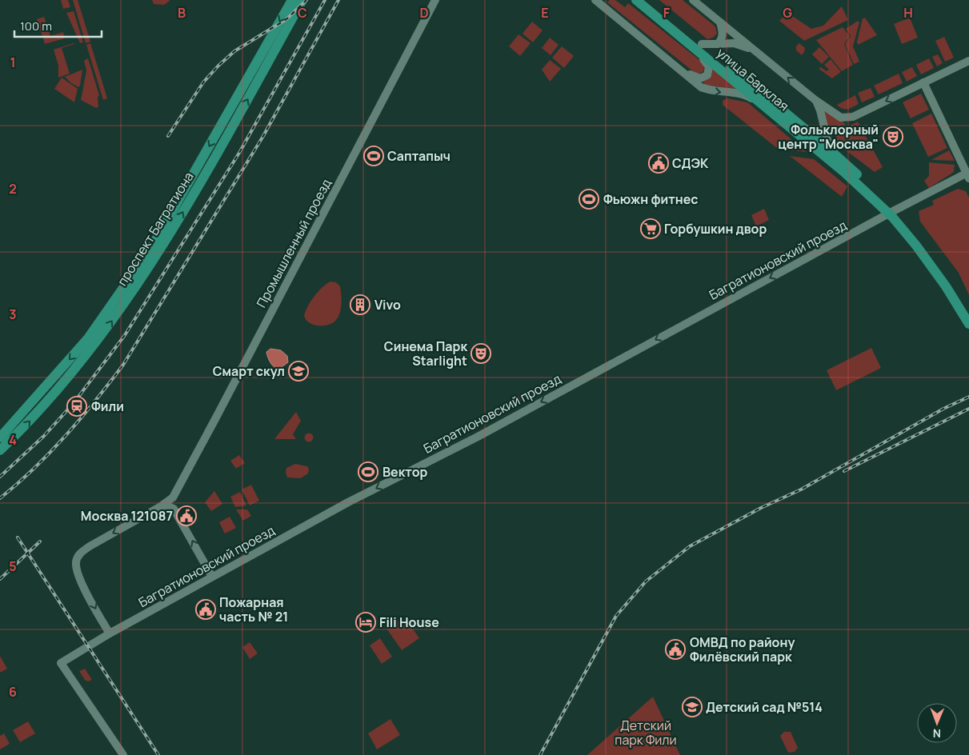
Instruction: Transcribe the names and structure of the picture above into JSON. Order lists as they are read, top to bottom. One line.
{"streets":{"main road":["улица Барклая","проспект Багратиона"],"street":["Промышленный проезд","Багратионовский проезд"]},"crossings":[["улица Барклая","Багратионовский проезд"],["Промышленный проезд","Багратионовский проезд"]],"one_way":["Багратионовский проезд"],"parks":["Детский парк Фили"],"places":{"theatre":["Фольклорный центр \"Москва\"","Синема Парк Starlight"],"sports":["Саптапыч","Фьюжн фитнес","Вектор"],"public building":["СДЭК","Москва 121087","Пожарная часть № 21","ОМВД по району Филёвский парк"],"supermarket":["Горбушкин двор"],"building":["Vivo"],"school or university":["Смарт скул","Детский сад №514"],"station":["Фили"],"hotel":["Fili House"]},"scale_bar":"100 m","north":"bottom","grid":{"columns":["B","C","D","E","F","G","H"],"rows":["1","2","3","4","5","6"]}}
